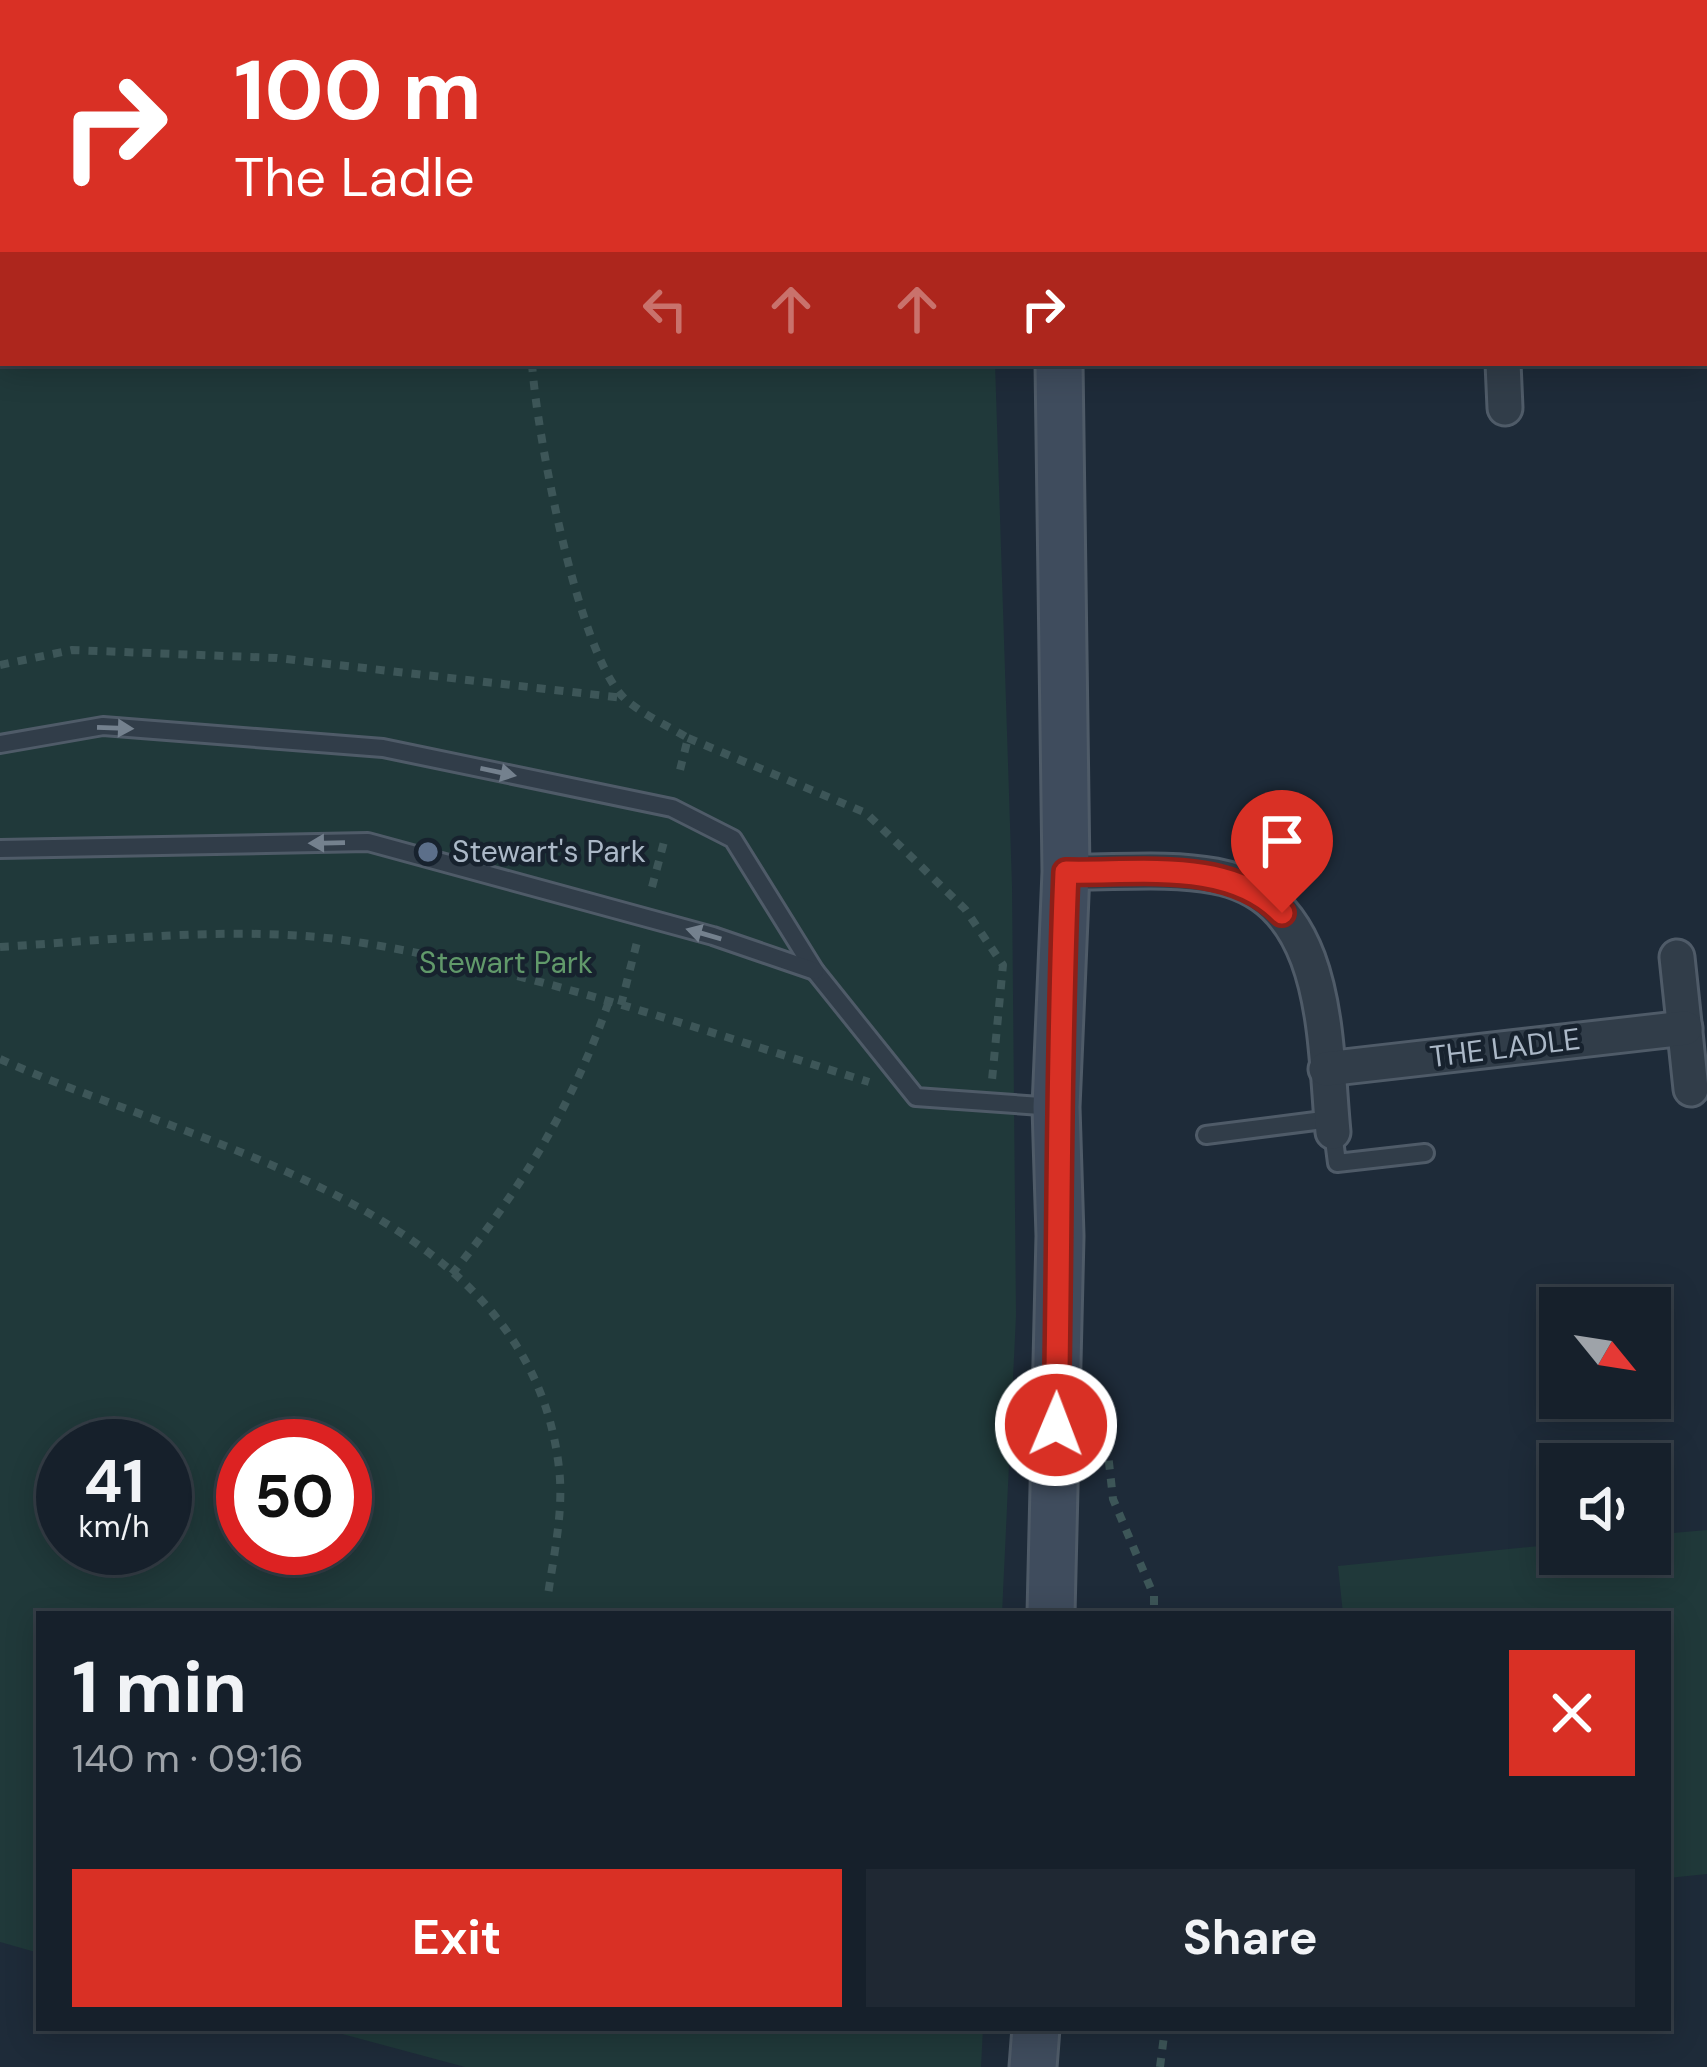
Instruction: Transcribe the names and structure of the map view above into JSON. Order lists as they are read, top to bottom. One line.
{"streets":{"street":["THE LADLE"]},"parks":["Stewart Park"],"places":["Stewart's Park"],"north":"bottom right","page":{"turn":["100 m","The Ladle"],"speed":"41 km/h","limit":"50","heading":["1 min","140 m · 09:16"],"buttons":["Exit","Share"]}}
